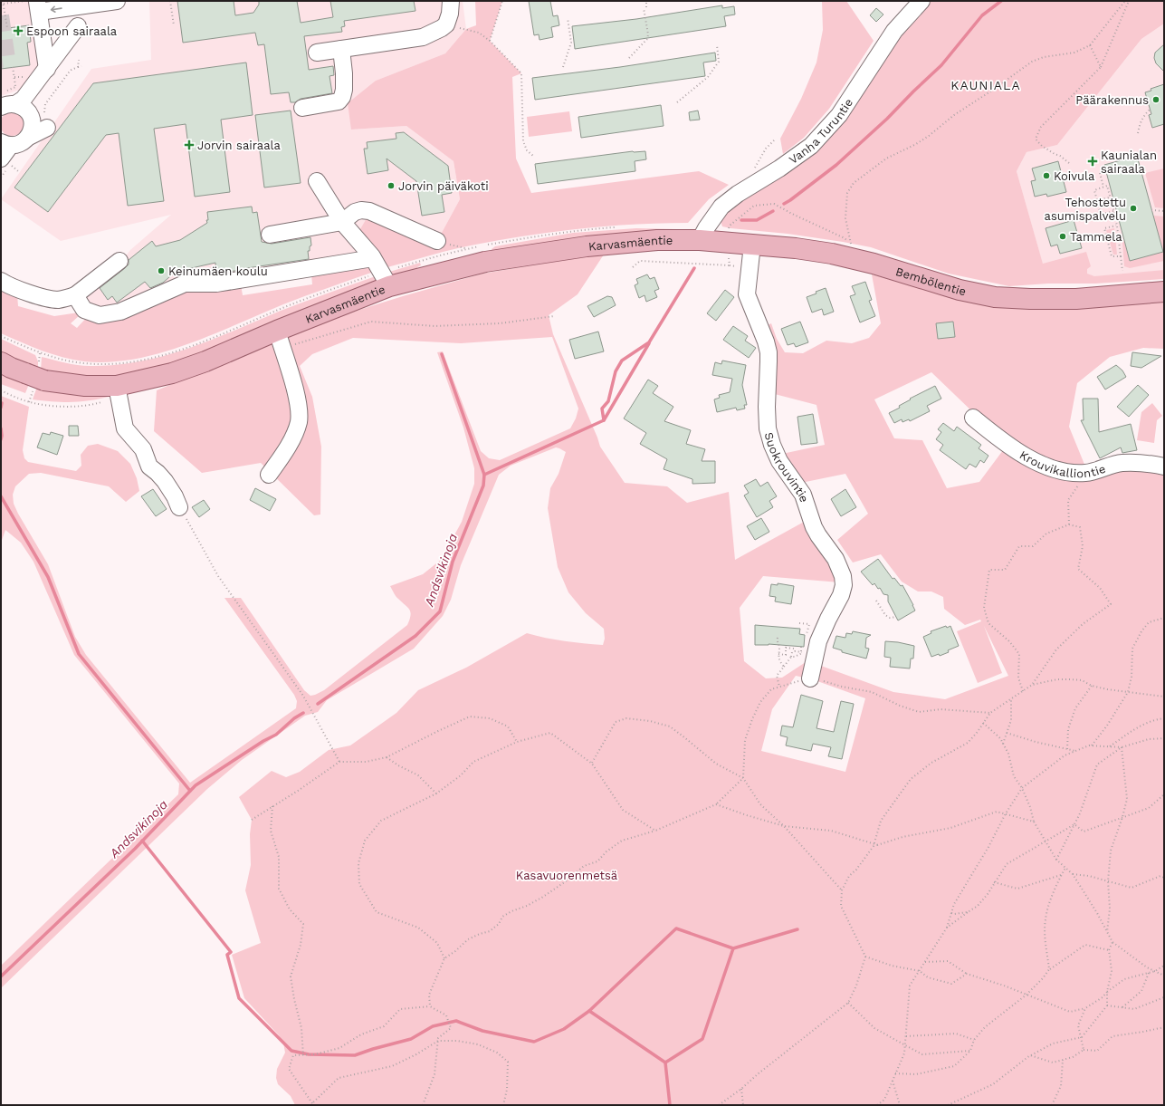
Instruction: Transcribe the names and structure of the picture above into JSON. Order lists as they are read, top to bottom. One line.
{"streets":{"main road":["Karvasmäentie","Bembölentie"],"street":["Vanha Turuntie","Krouvikalliontie","Suokrouvintie"]},"crossings":[["Vanha Turuntie","Karvasmäentie"],["Vanha Turuntie","Bembölentie"],["Karvasmäentie","Bembölentie"],["Bembölentie","Suokrouvintie"]],"districts":["KAUNIALA"],"water":["Andsvikinoja"],"parks":["Kasavuorenmetsä"],"places":{"health":["Espoon sairaala","Jorvin sairaala","Kaunialan sairaala"],"other":["Päärakennus","Koivula","Jorvin päiväkoti","Tehostettu asumispalvelu","Tammela","Keinumäen koulu"]}}
